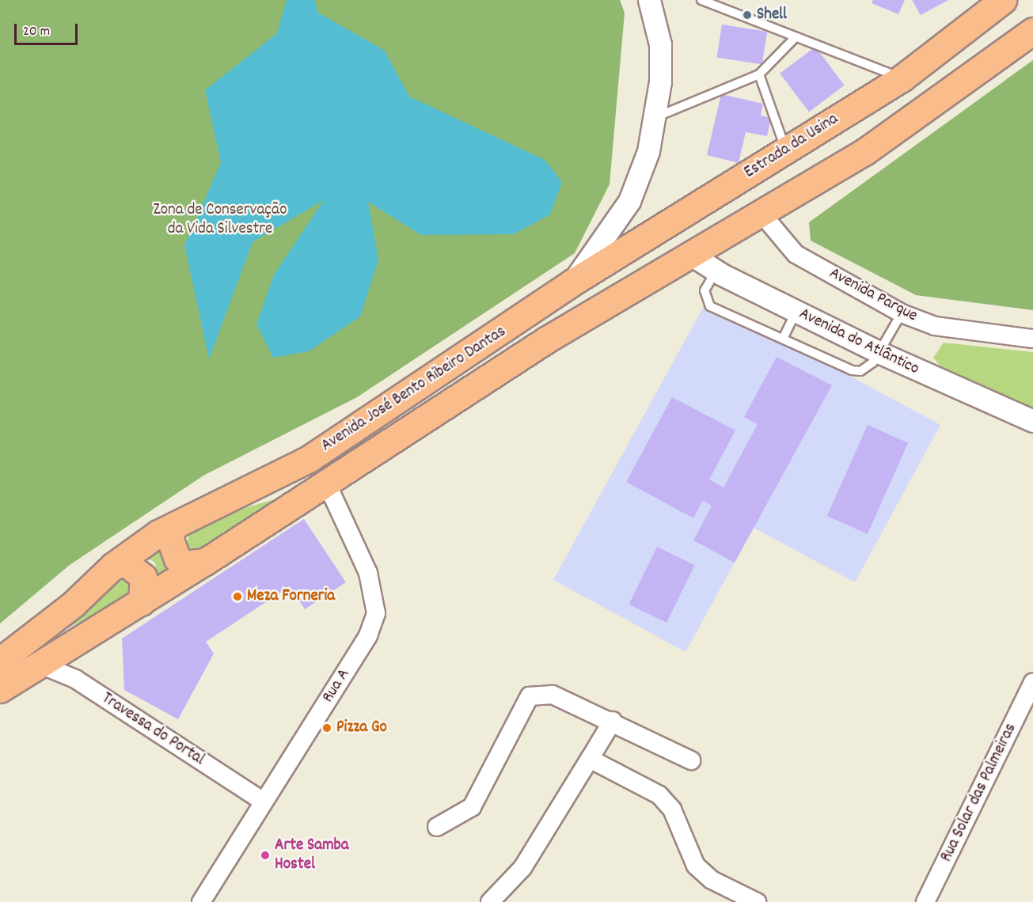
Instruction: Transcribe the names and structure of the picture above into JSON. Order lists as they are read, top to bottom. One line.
{"streets":{"main road":["Estrada da Usina","Avenida José Bento Ribeiro Dantas"],"street":["Avenida Parque","Avenida do Atlântico","Rua A","Travessa do Portal","Rua Solar das Palmeiras"]},"crossings":[["Estrada da Usina","Avenida José Bento Ribeiro Dantas"],["Avenida do Atlântico","Avenida José Bento Ribeiro Dantas"],["Avenida José Bento Ribeiro Dantas","Rua A"],["Avenida José Bento Ribeiro Dantas","Travessa do Portal"],["Rua A","Travessa do Portal"]],"parks":["Zona de Conservação da Vida Silvestre"],"places":["Shell","Meza Forneria","Pizza Go","Arte Samba Hostel"],"scale_bar":"20 m"}
